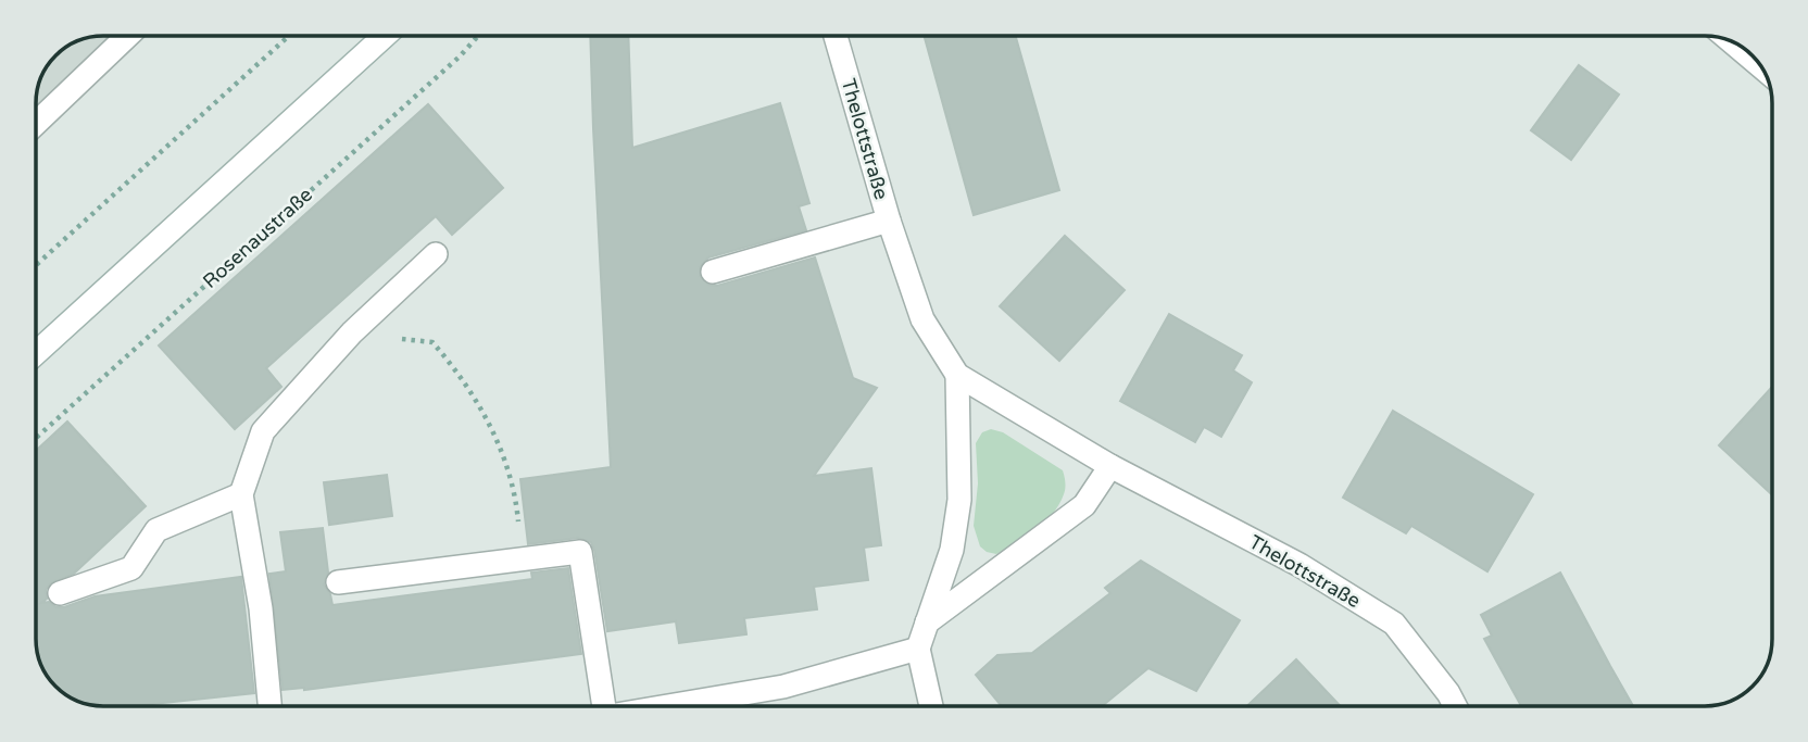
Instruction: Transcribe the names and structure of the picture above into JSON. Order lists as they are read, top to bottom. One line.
{"streets":{"street":["Thelottstraße"],"path":["Rosenaustraße"]}}
